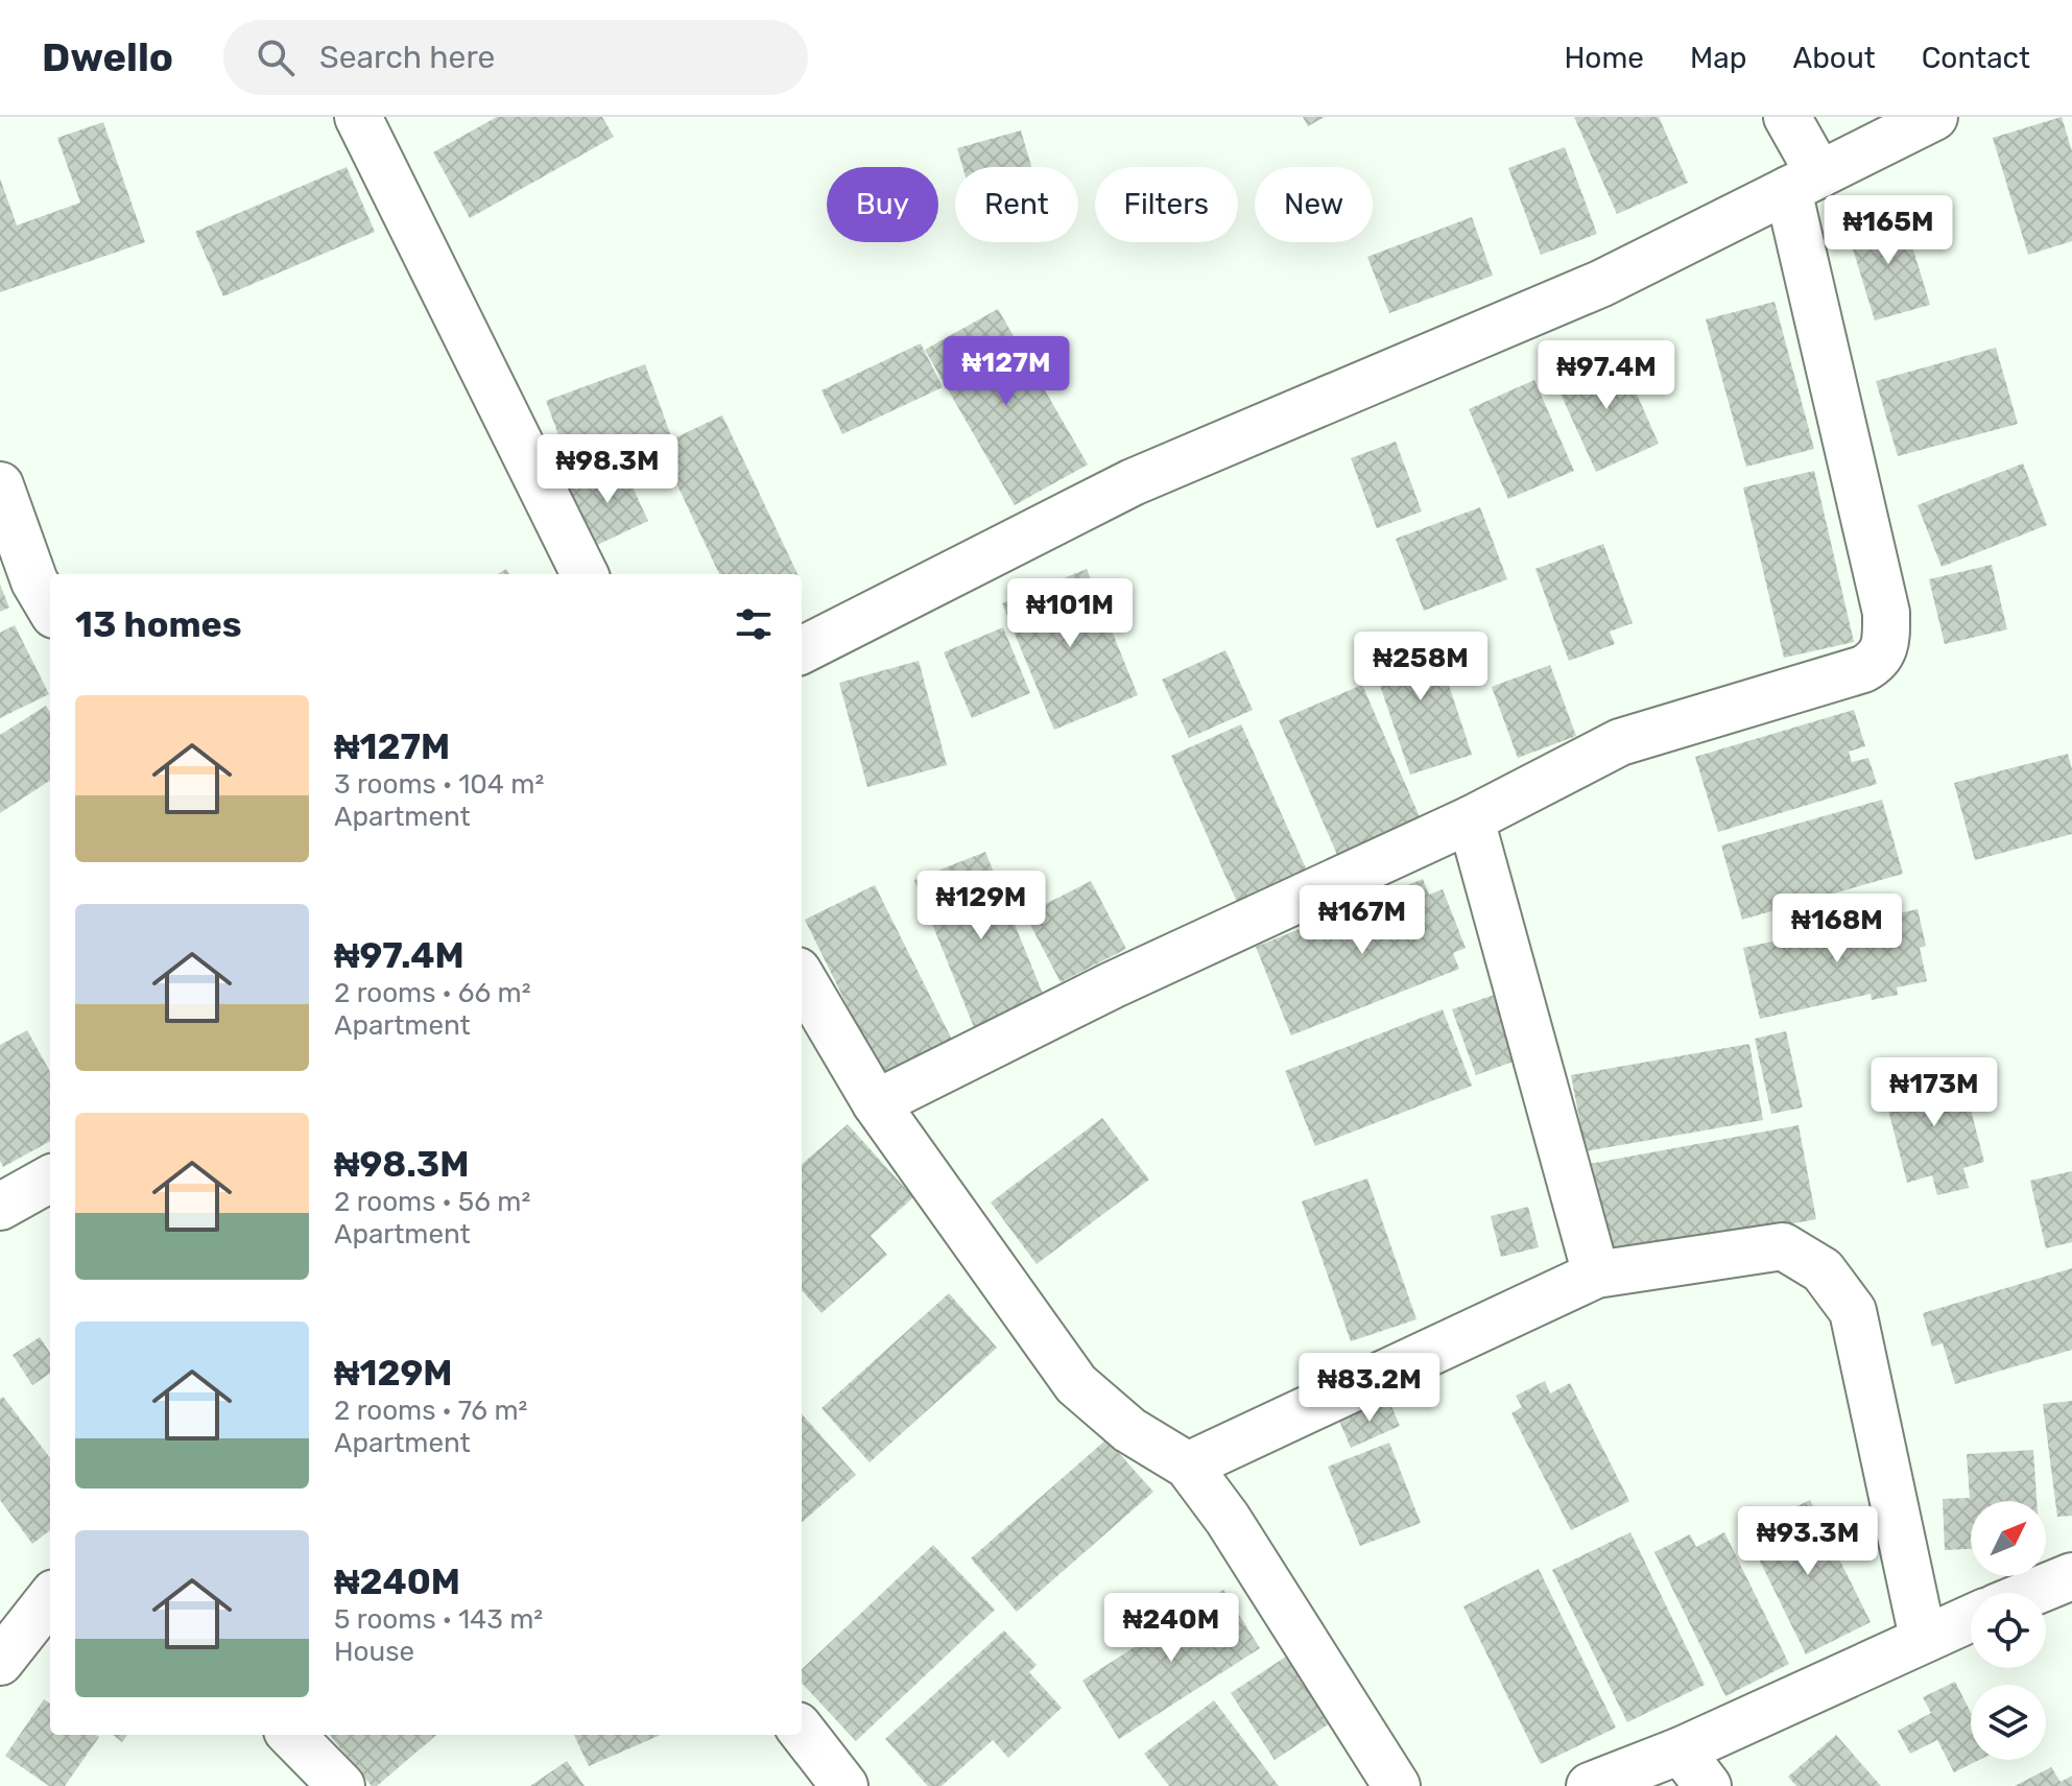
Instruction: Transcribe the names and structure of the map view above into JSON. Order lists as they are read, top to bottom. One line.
{"north":"top right","page":{"header":"Dwello","search":"Search here","nav":["Home","Map","About","Contact"],"chip":["Buy","Rent","Filters","New"],"price":["₦165M","₦127M","₦97.4M","₦98.3M","₦101M","₦258M","₦129M","₦167M","₦168M","₦173M","₦83.2M","₦93.3M","₦240M"],"heading":"13 homes","list":[{"name":"₦127M","note":"3 rooms · 104 m² · Apartment"},{"name":"₦97.4M","note":"2 rooms · 66 m² · Apartment"},{"name":"₦98.3M","note":"2 rooms · 56 m² · Apartment"},{"name":"₦129M","note":"2 rooms · 76 m² · Apartment"},{"name":"₦240M","note":"5 rooms · 143 m² · House"}]}}
